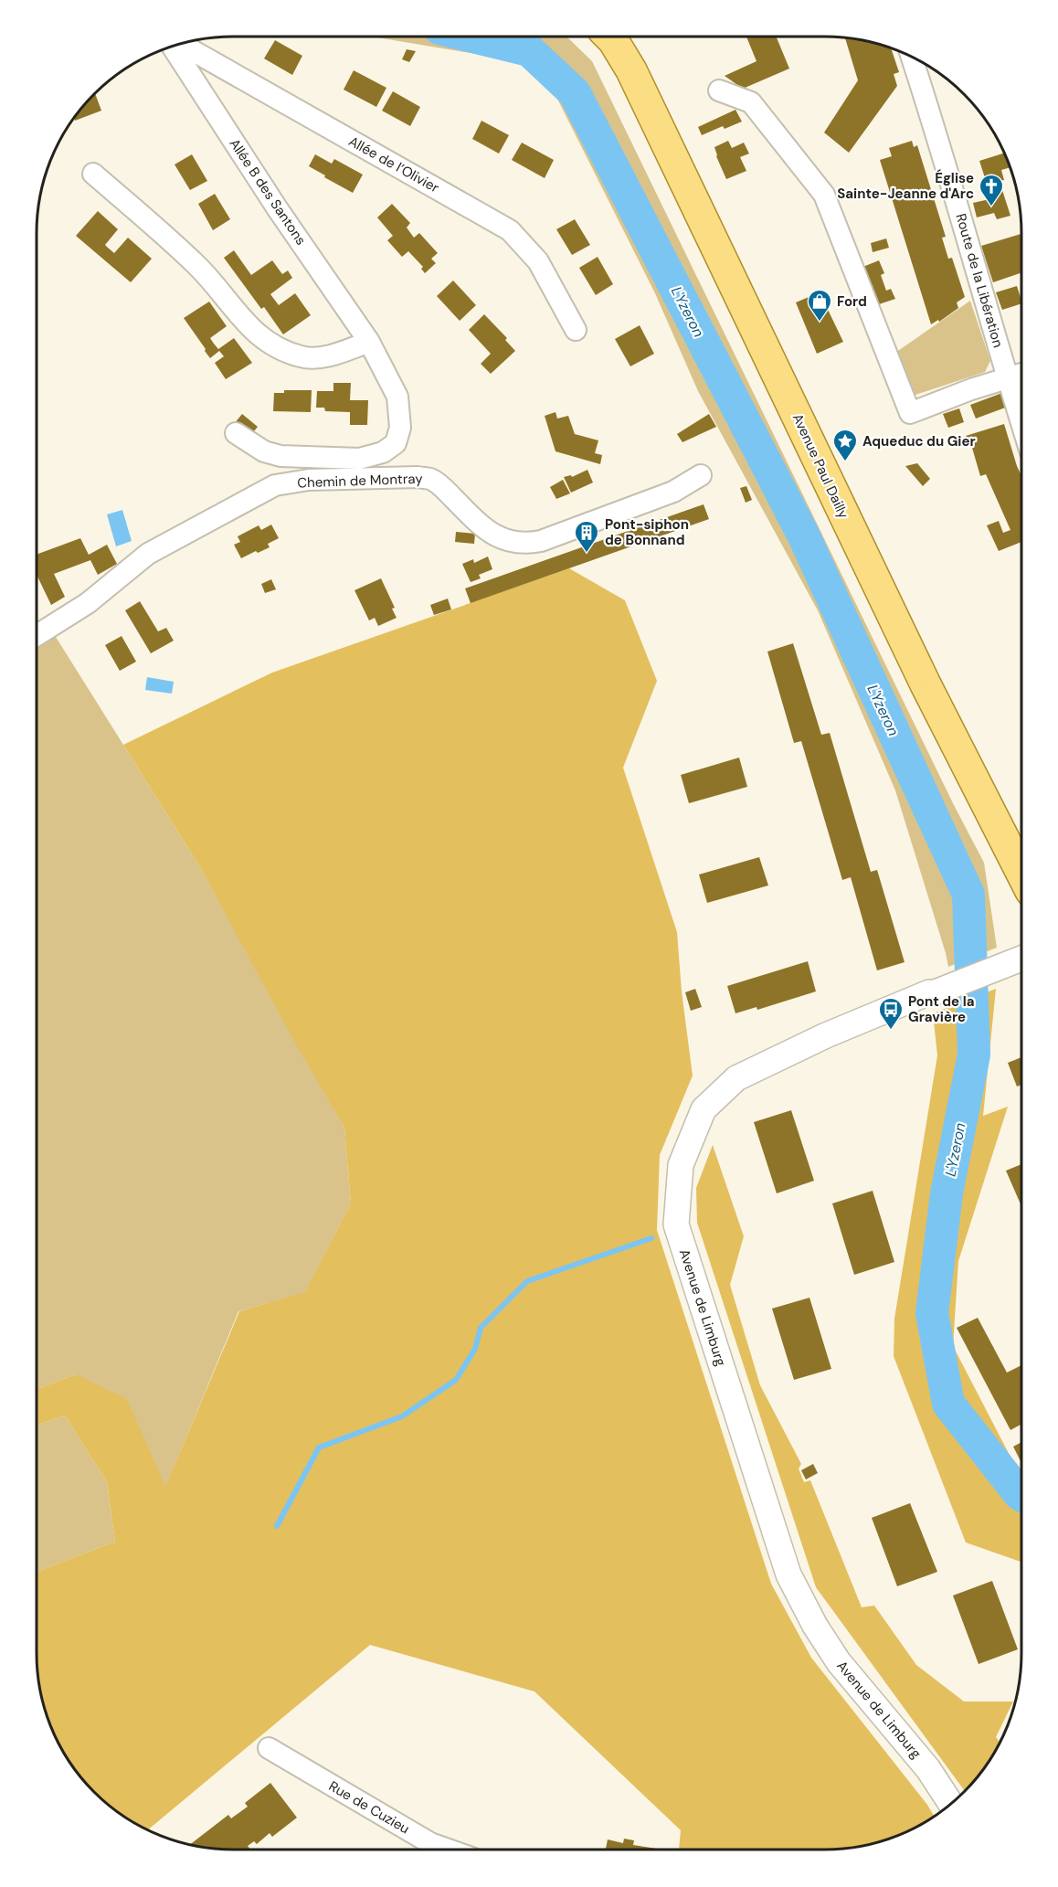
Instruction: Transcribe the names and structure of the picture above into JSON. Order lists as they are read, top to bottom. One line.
{"streets":{"main road":["Avenue Paul Dailly"],"street":["Allée de l’Olivier","Allée B des Santons","Route de la Libération","Chemin de Montray","Avenue de Limburg","Rue de Cuzieu"]},"water":["L'Yzeron"],"places":{"church":["Église Sainte-Jeanne d'Arc"],"shop":["Ford"],"place":["Aqueduc du Gier"],"building":["Pont-siphon de Bonnand"],"bus stop":["Pont de la Gravière"]}}
